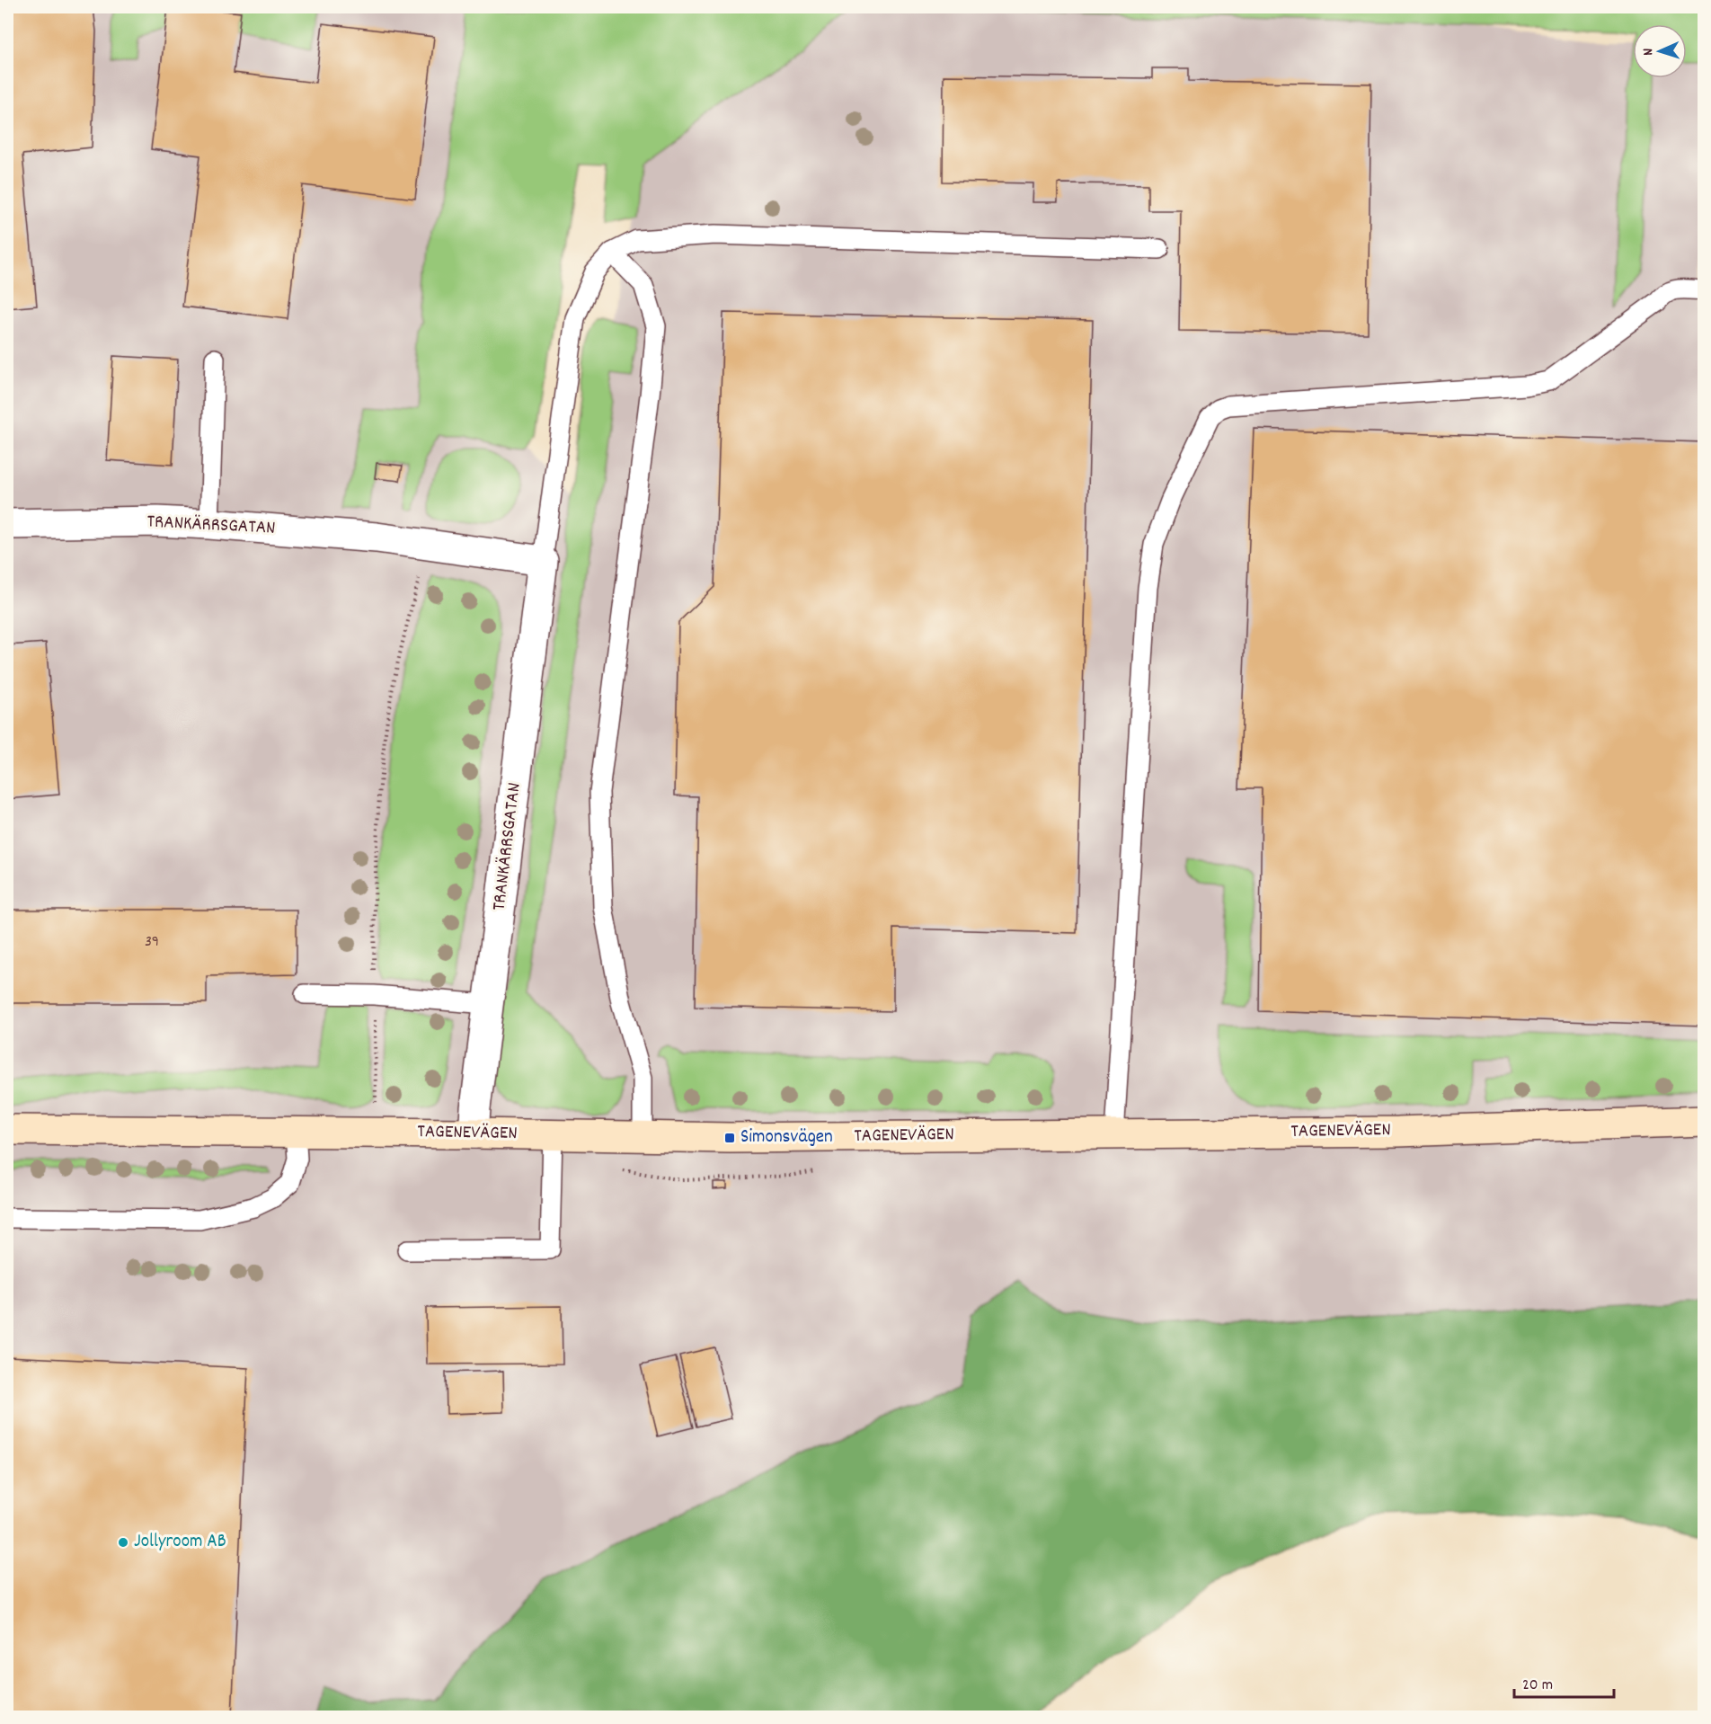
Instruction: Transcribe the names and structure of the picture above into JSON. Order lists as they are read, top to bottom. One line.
{"streets":{"street":["TRANKÄRRSGATAN","TAGENEVÄGEN"]},"crossings":[["TRANKÄRRSGATAN","TAGENEVÄGEN"]],"places":{"transit":["Simonsvägen"],"other":["Jollyroom AB"]},"house_numbers":["39"],"scale_bar":"20 m","north":"left"}
